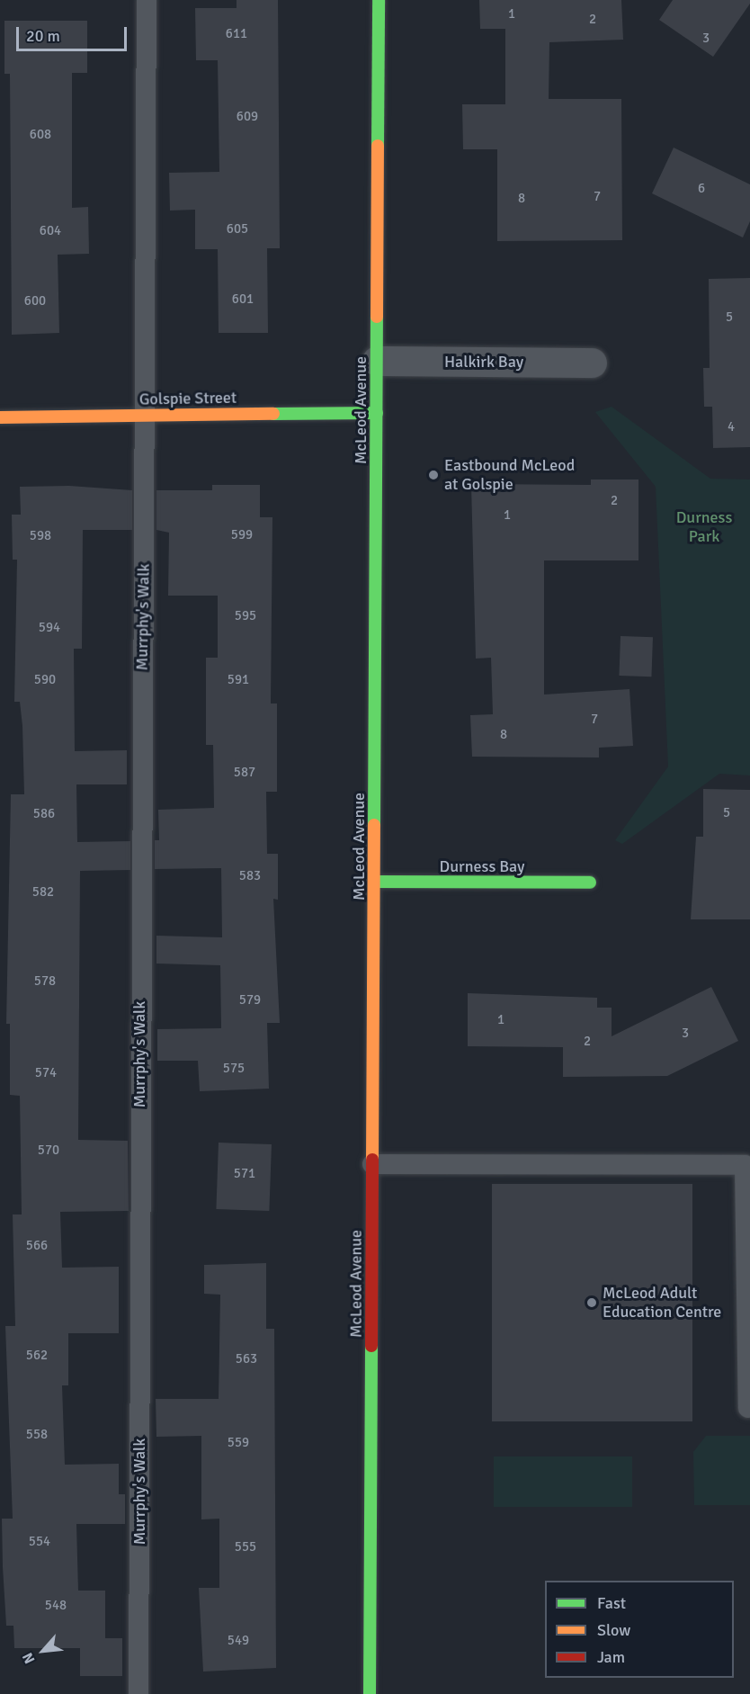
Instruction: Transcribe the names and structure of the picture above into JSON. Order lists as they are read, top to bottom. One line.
{"streets":{"street":["Halkirk Bay","Golspie Street","McLeod Avenue","Durness Bay"],"lane":["Murrphy's Walk"]},"crossings":[["Halkirk Bay","McLeod Avenue"],["Golspie Street","McLeod Avenue"],["Golspie Street","Murrphy's Walk"],["McLeod Avenue","Durness Bay"]],"parks":["Durness Park"],"places":["Eastbound McLeod at Golspie","McLeod Adult Education Centre"],"house_numbers":["1","2","611","3","609","608","6","7","8","605","604","601","600","5","4","2","1","599","598","595","594","590","591","7","8","587","5","586","583","582","578","579","1","3","2","575","574","570","571","566","562","563","558","559","554","555","548","549"],"legend":["Fast","Slow","Jam"],"scale_bar":"20 m","north":"bottom left"}
